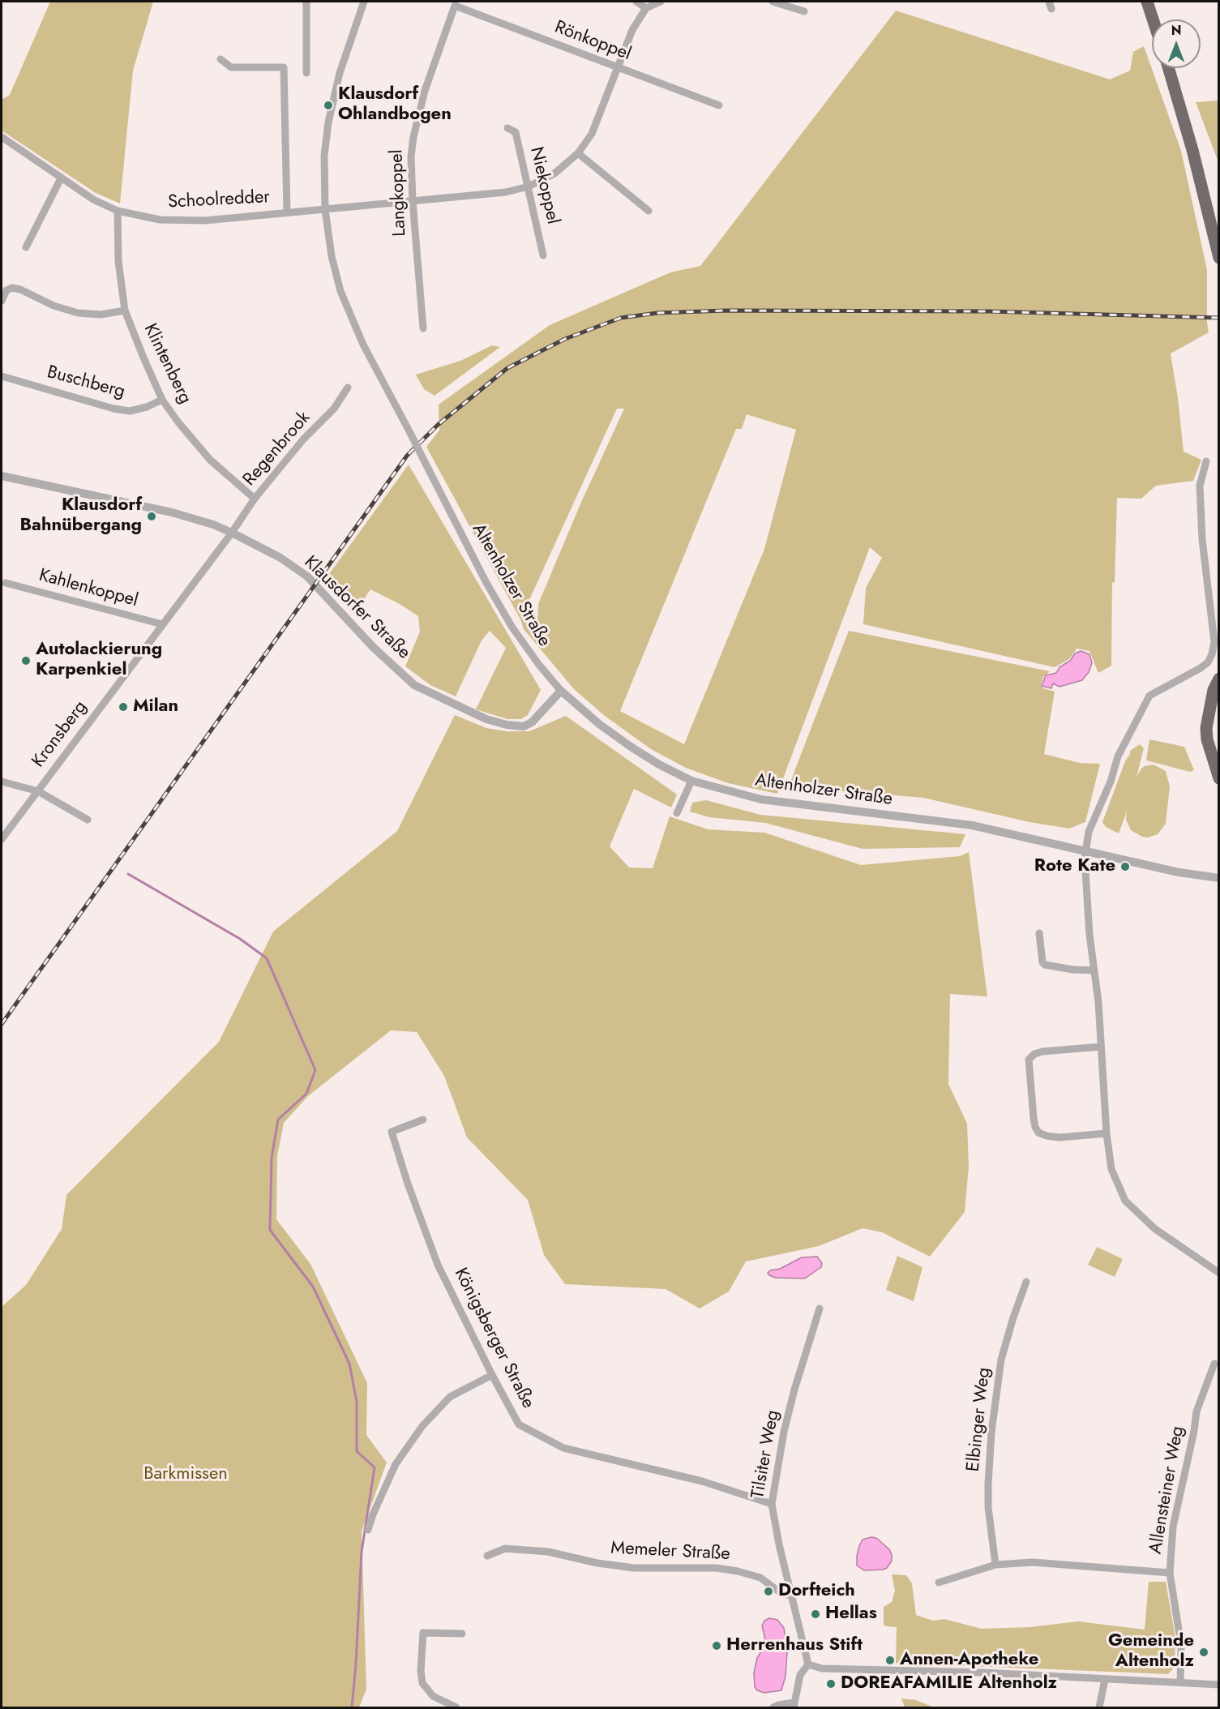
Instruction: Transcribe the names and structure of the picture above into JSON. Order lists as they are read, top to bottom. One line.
{"streets":{"street":["Rönkoppel","Niekoppel","Langkoppel","Schoolredder","Klintenberg","Buschberg","Regenbrook","Altenholzer Straße","Kahlenkoppel","Klausdorfer Straße","Kronsberg","Königsberger Straße","Elbinger Weg","Tilsiter Weg","Allensteiner Weg","Memeler Straße"]},"crossings":[["Rönkoppel","Langkoppel"],["Rönkoppel","Schoolredder"],["Niekoppel","Schoolredder"],["Langkoppel","Schoolredder"],["Schoolredder","Klintenberg"],["Schoolredder","Altenholzer Straße"],["Klintenberg","Buschberg"],["Klintenberg","Regenbrook"],["Regenbrook","Klausdorfer Straße"],["Regenbrook","Kronsberg"],["Altenholzer Straße","Klausdorfer Straße"],["Kahlenkoppel","Kronsberg"],["Klausdorfer Straße","Kronsberg"],["Königsberger Straße","Tilsiter Weg"],["Tilsiter Weg","Memeler Straße"]],"parks":["Barkmissen"],"places":["Klausdorf Ohlandbogen","Klausdorf Bahnübergang","Autolackierung Karpenkiel","Milan","Rote Kate","Dorfteich","Hellas","Herrenhaus Stift","Gemeinde Altenholz","Annen-Apotheke","DOREAFAMILIE Altenholz"],"north":"top"}
